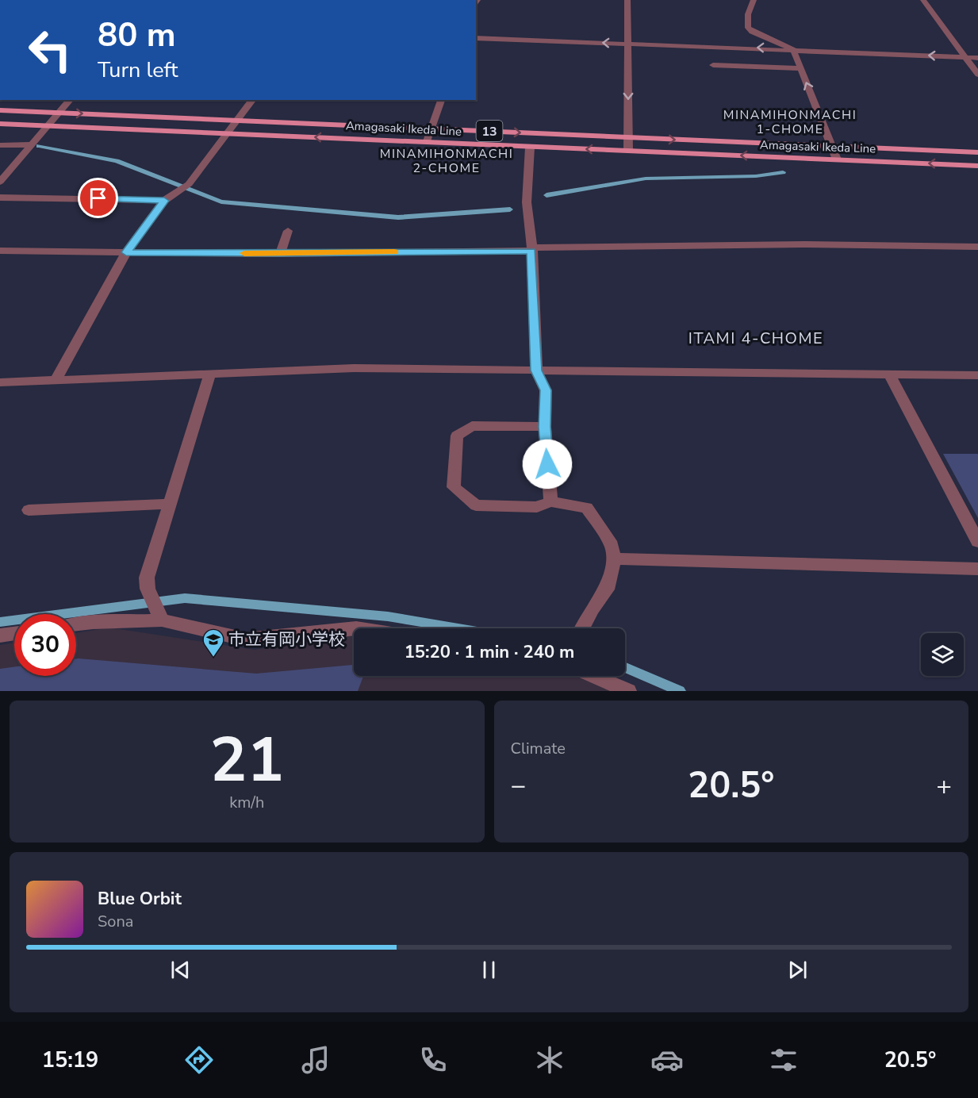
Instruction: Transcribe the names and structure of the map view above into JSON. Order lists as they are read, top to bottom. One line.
{"streets":{"main road":["Amagasaki Ikeda Line","13"]},"districts":["MINAMIHONMACHI 1-CHOME","MINAMIHONMACHI 2-CHOME","ITAMI 4-CHOME"],"places":{"school or university":["市立有岡小学校"]},"page":{"turn":["80 m","Turn left"],"limit":"30","trip":"15:20 · 1 min · 240 m","tile":[["21","km/h"],"Climate"],"heat":["−","20.5°","+"],"song":["Blue Orbit","Sona"],"tabs":["15:19","20.5°"]}}
